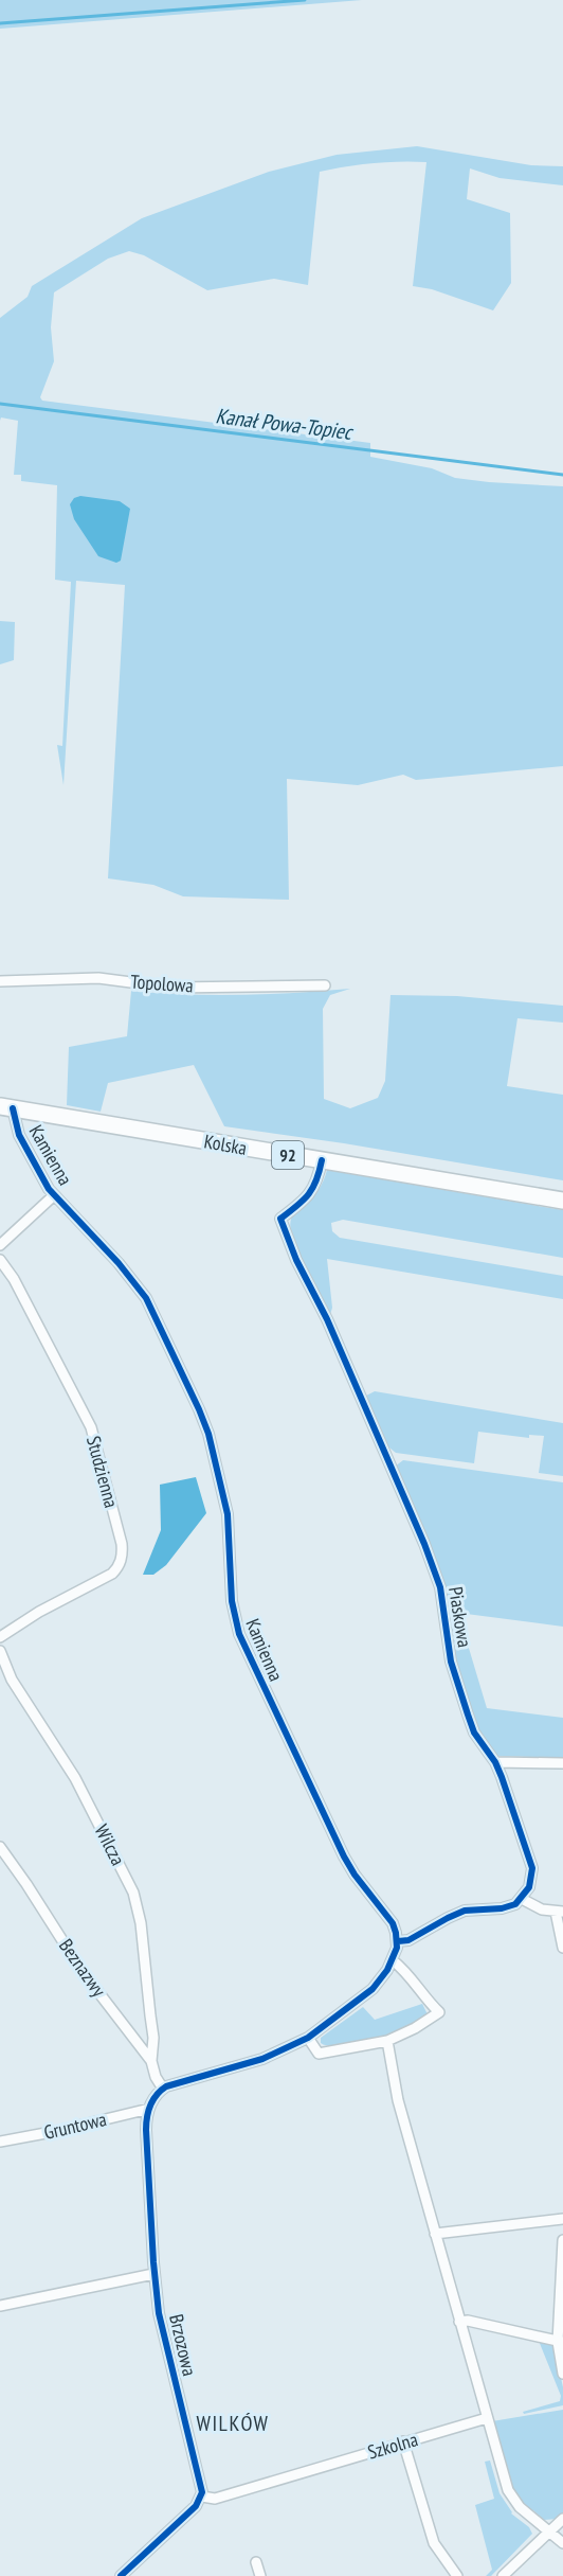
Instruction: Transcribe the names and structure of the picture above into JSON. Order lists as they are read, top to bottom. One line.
{"streets":{"main road":["Kolska","92"],"street":["Topolowa","Kamienna","Studzienna","Piaskowa","Wilcza","Beznazwy","Gruntowa","Brzozowa","Szkolna"]},"crossings":[["Kolska","Kamienna"],["Kolska","Piaskowa"],["Wilcza","Beznazwy"],["Beznazwy","Brzozowa"],["Gruntowa","Brzozowa"],["Brzozowa","Szkolna"]],"districts":["WILKÓW"],"water":["Kanał Powa-Topiec"]}
